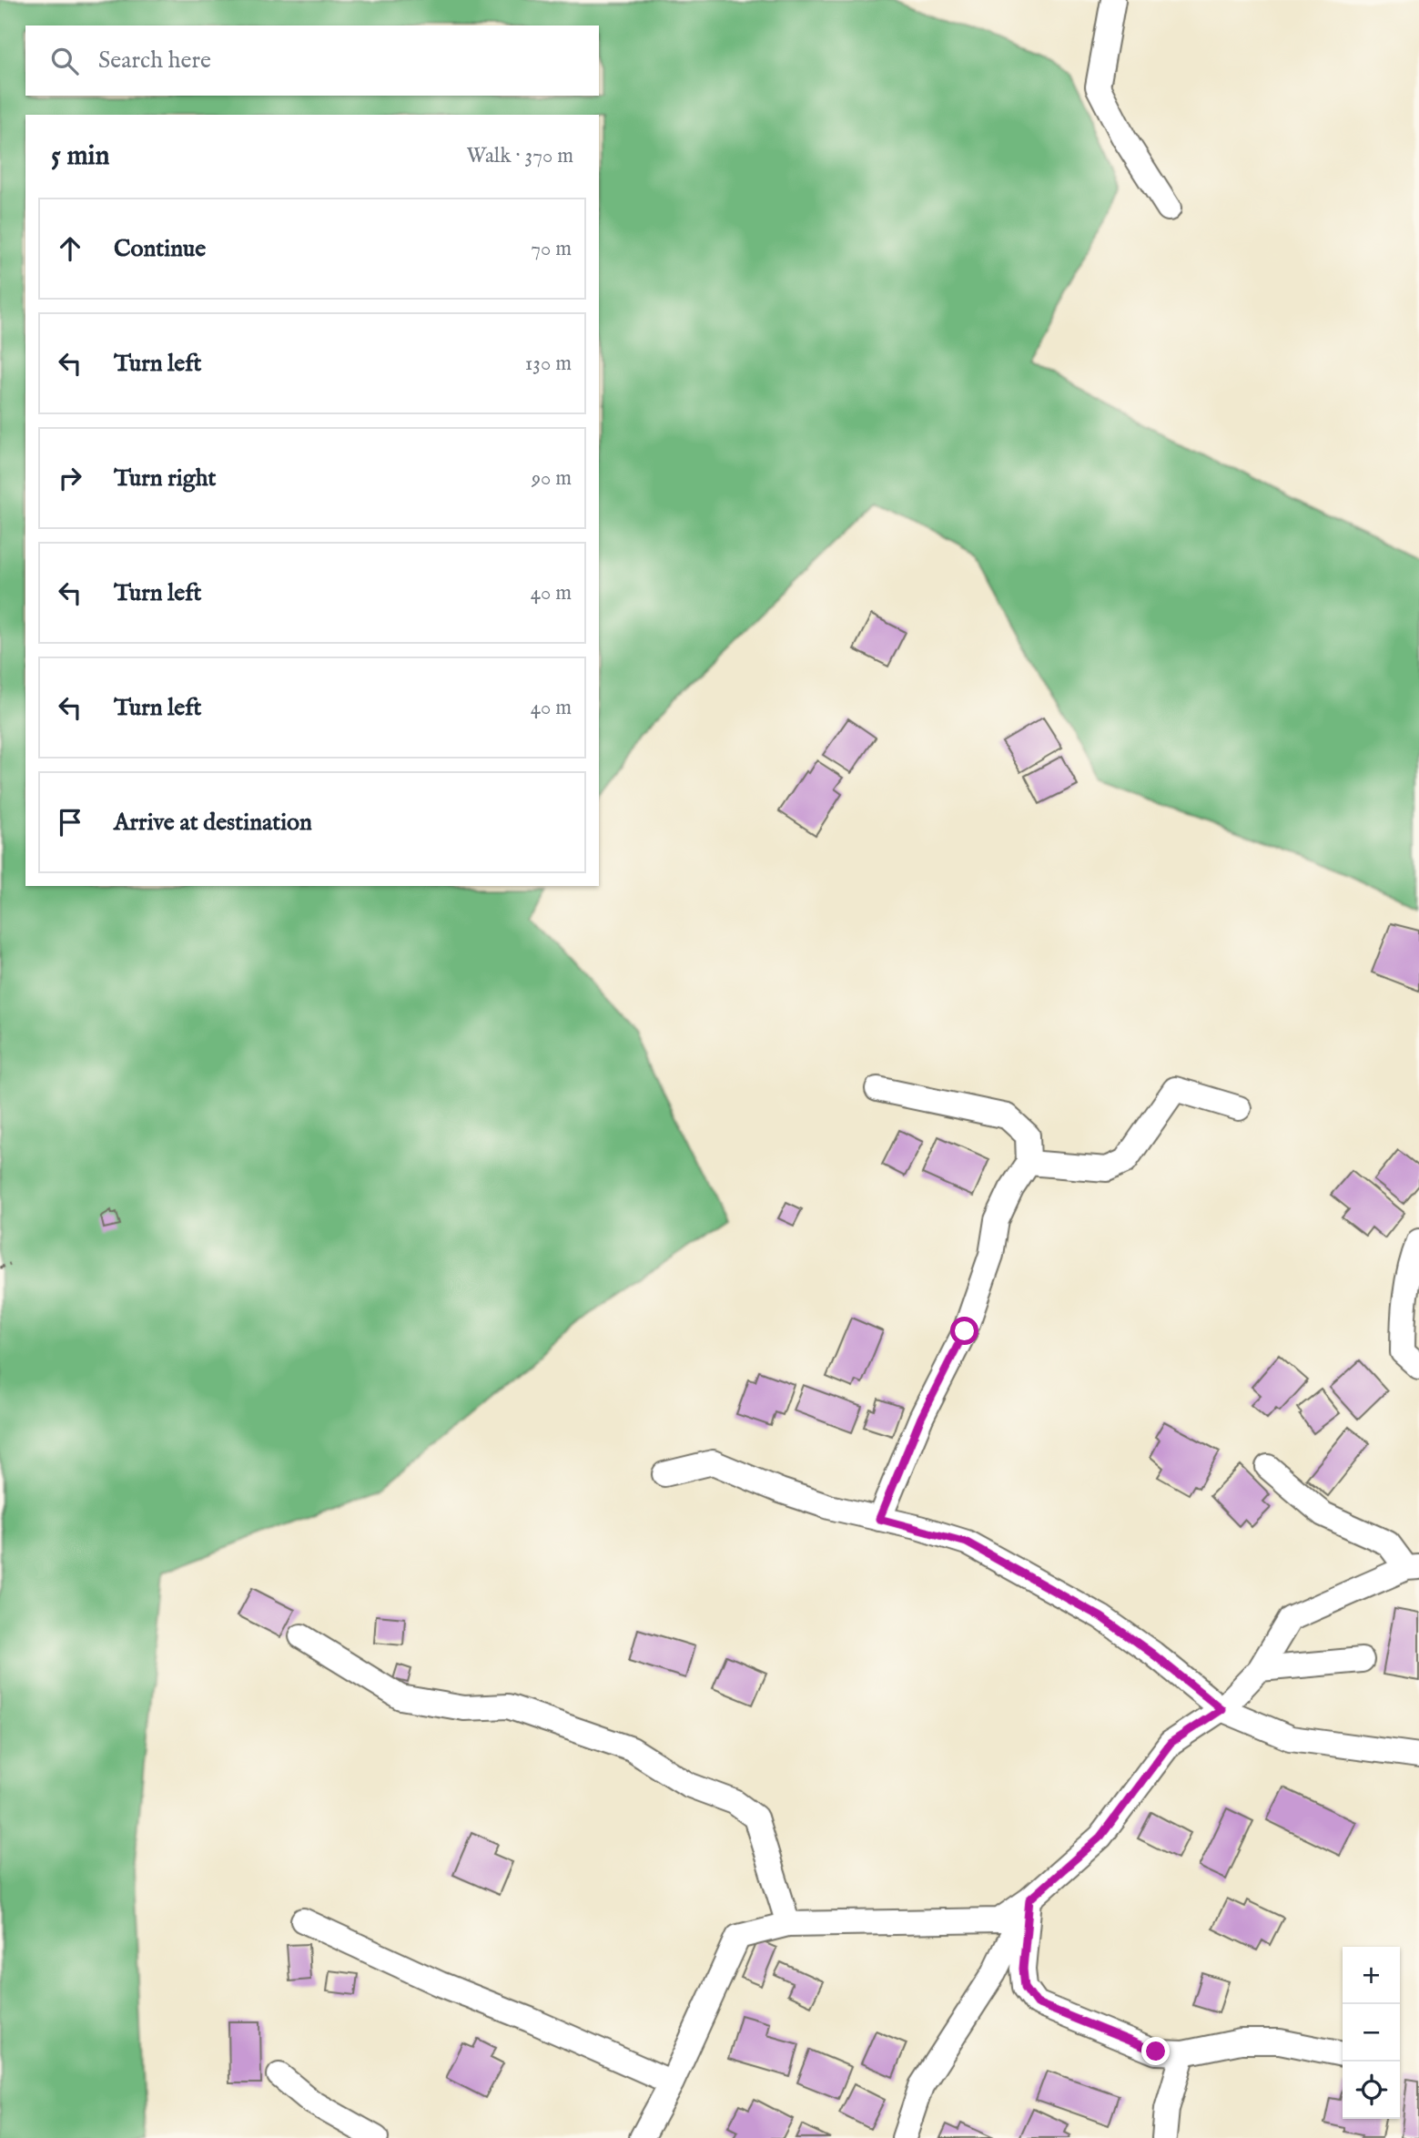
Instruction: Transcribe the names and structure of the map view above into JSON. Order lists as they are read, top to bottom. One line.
{"page":{"search":"Search here","heading":["5 min","Walk · 370 m"],"list":[["Continue","70 m"],["Turn left","130 m"],["Turn right","90 m"],["Turn left","40 m"],["Turn left","40 m"],"Arrive at destination"],"map_buttons":["+","−"]}}
